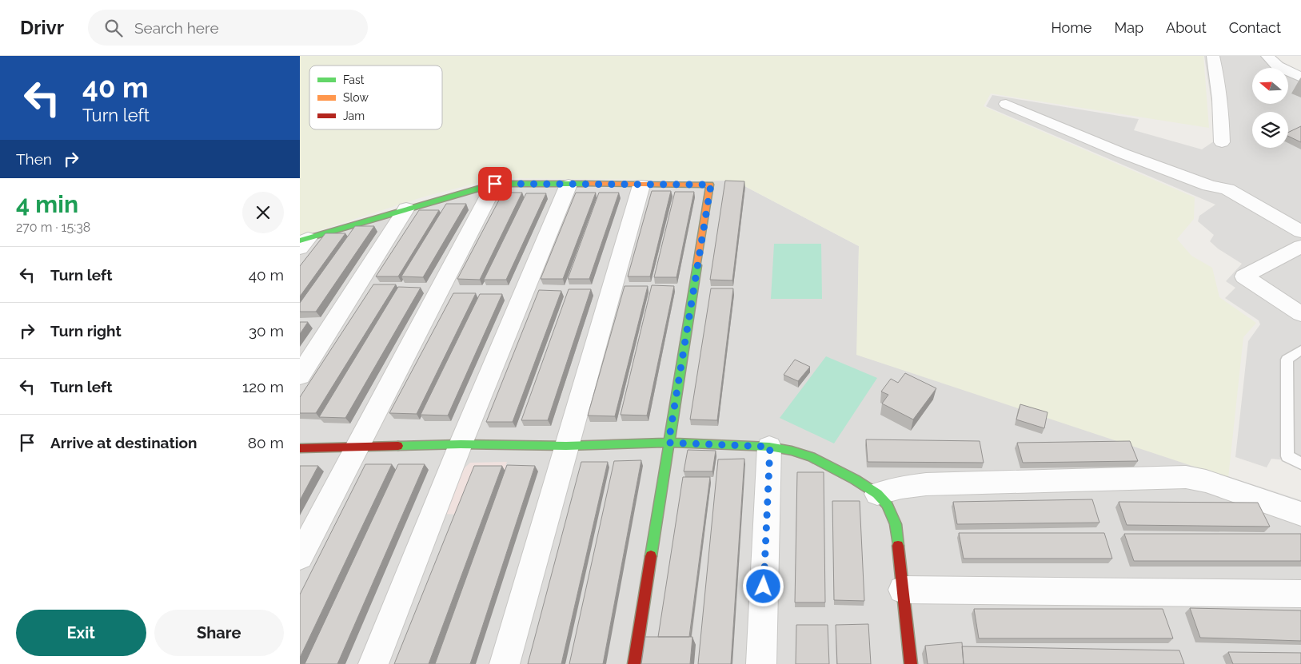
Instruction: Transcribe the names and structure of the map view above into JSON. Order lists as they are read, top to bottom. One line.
{"legend":["Fast","Slow","Jam"],"north":"left","page":{"header":"Drivr","search":"Search here","nav":["Home","Map","About","Contact"],"turn":["40 m","Turn left"],"then":"Then","heading":["4 min","270 m · 15:38"],"list":[{"name":"Turn left","value":"40 m"},{"name":"Turn right","value":"30 m"},{"name":"Turn left","value":"120 m"},{"name":"Arrive at destination","value":"80 m"}],"buttons":["Exit","Share"]}}
